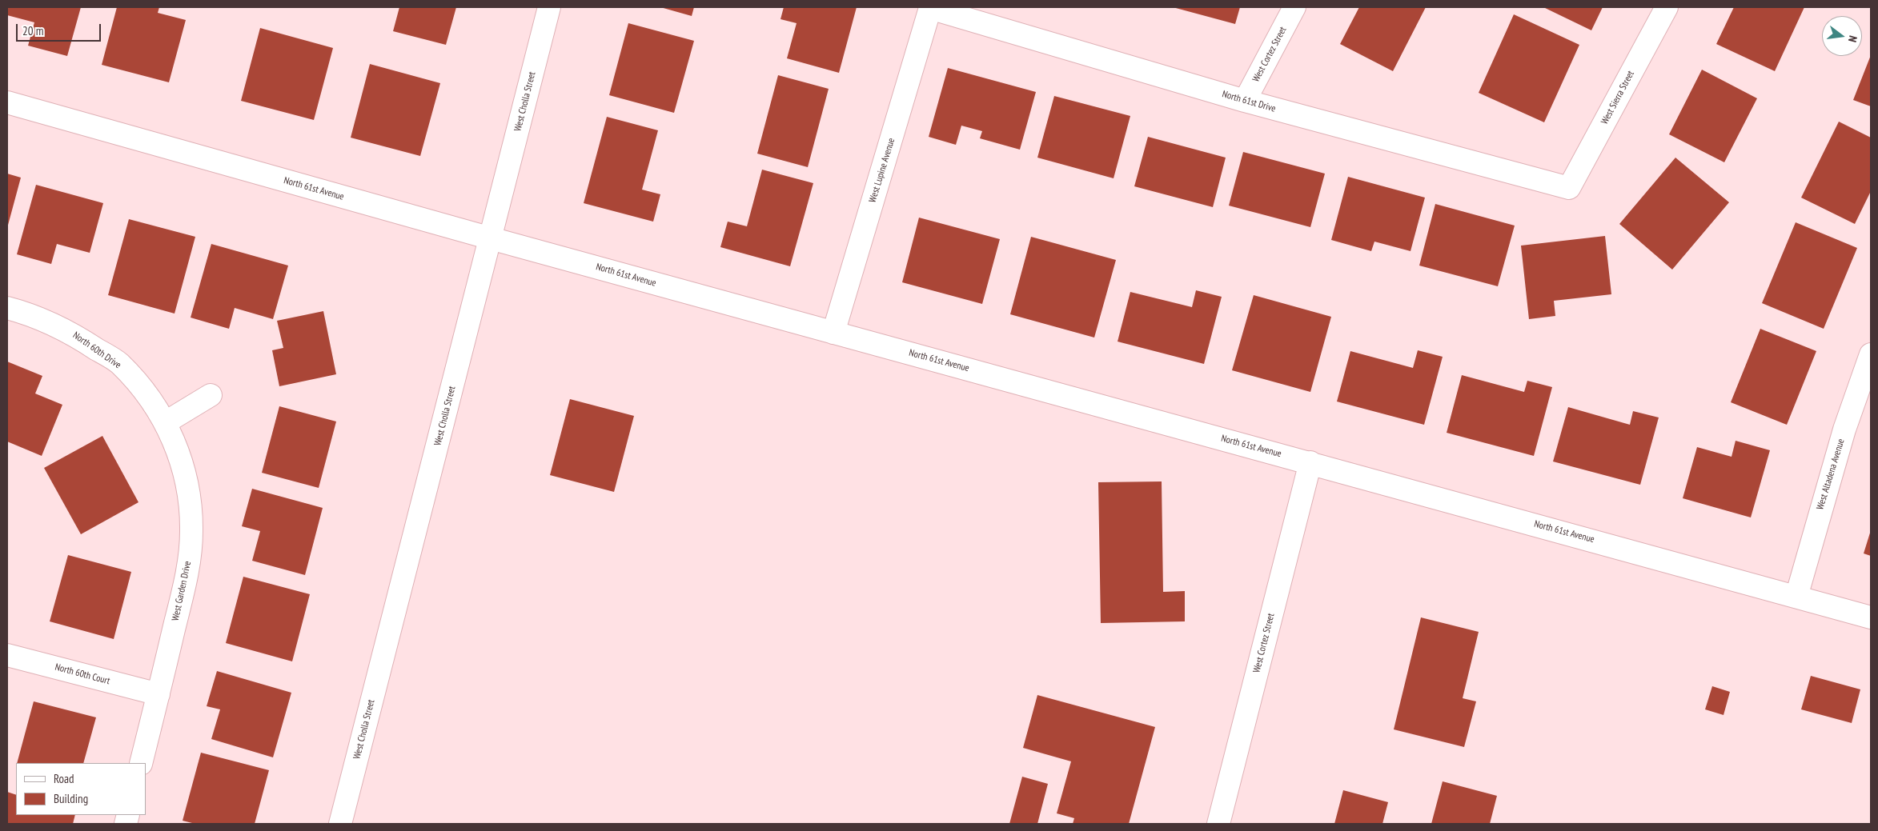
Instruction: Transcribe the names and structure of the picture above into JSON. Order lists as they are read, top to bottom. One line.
{"streets":{"street":["West Cortez Street","West Sierra Street","West Cholla Street","North 61st Drive","West Lupine Avenue","North 61st Avenue","North 60th Drive","West Altadena Avenue","West Garden Drive","North 60th Court"]},"crossings":[["West Cortez Street","North 61st Drive"],["West Cortez Street","North 61st Avenue"],["West Sierra Street","North 61st Drive"],["West Cholla Street","North 61st Avenue"],["North 61st Drive","West Lupine Avenue"],["West Lupine Avenue","North 61st Avenue"],["North 61st Avenue","West Altadena Avenue"],["North 60th Drive","West Garden Drive"],["West Garden Drive","North 60th Court"]],"legend":["Road","Building"],"scale_bar":"20 m","north":"right"}
